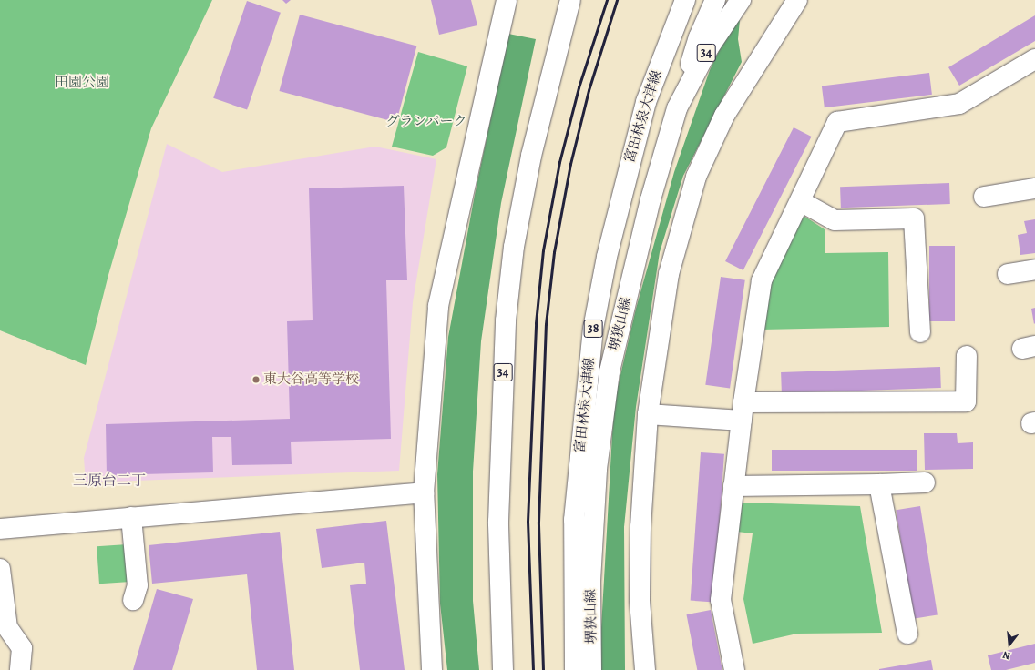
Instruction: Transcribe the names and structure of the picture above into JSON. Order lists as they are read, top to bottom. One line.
{"streets":{"main road":["34","富田林泉大津線","堺狭山線","38"]},"districts":["三原台二丁"],"parks":["田園公園","グランパーク"],"places":["東大谷高等学校"],"north":"bottom"}
